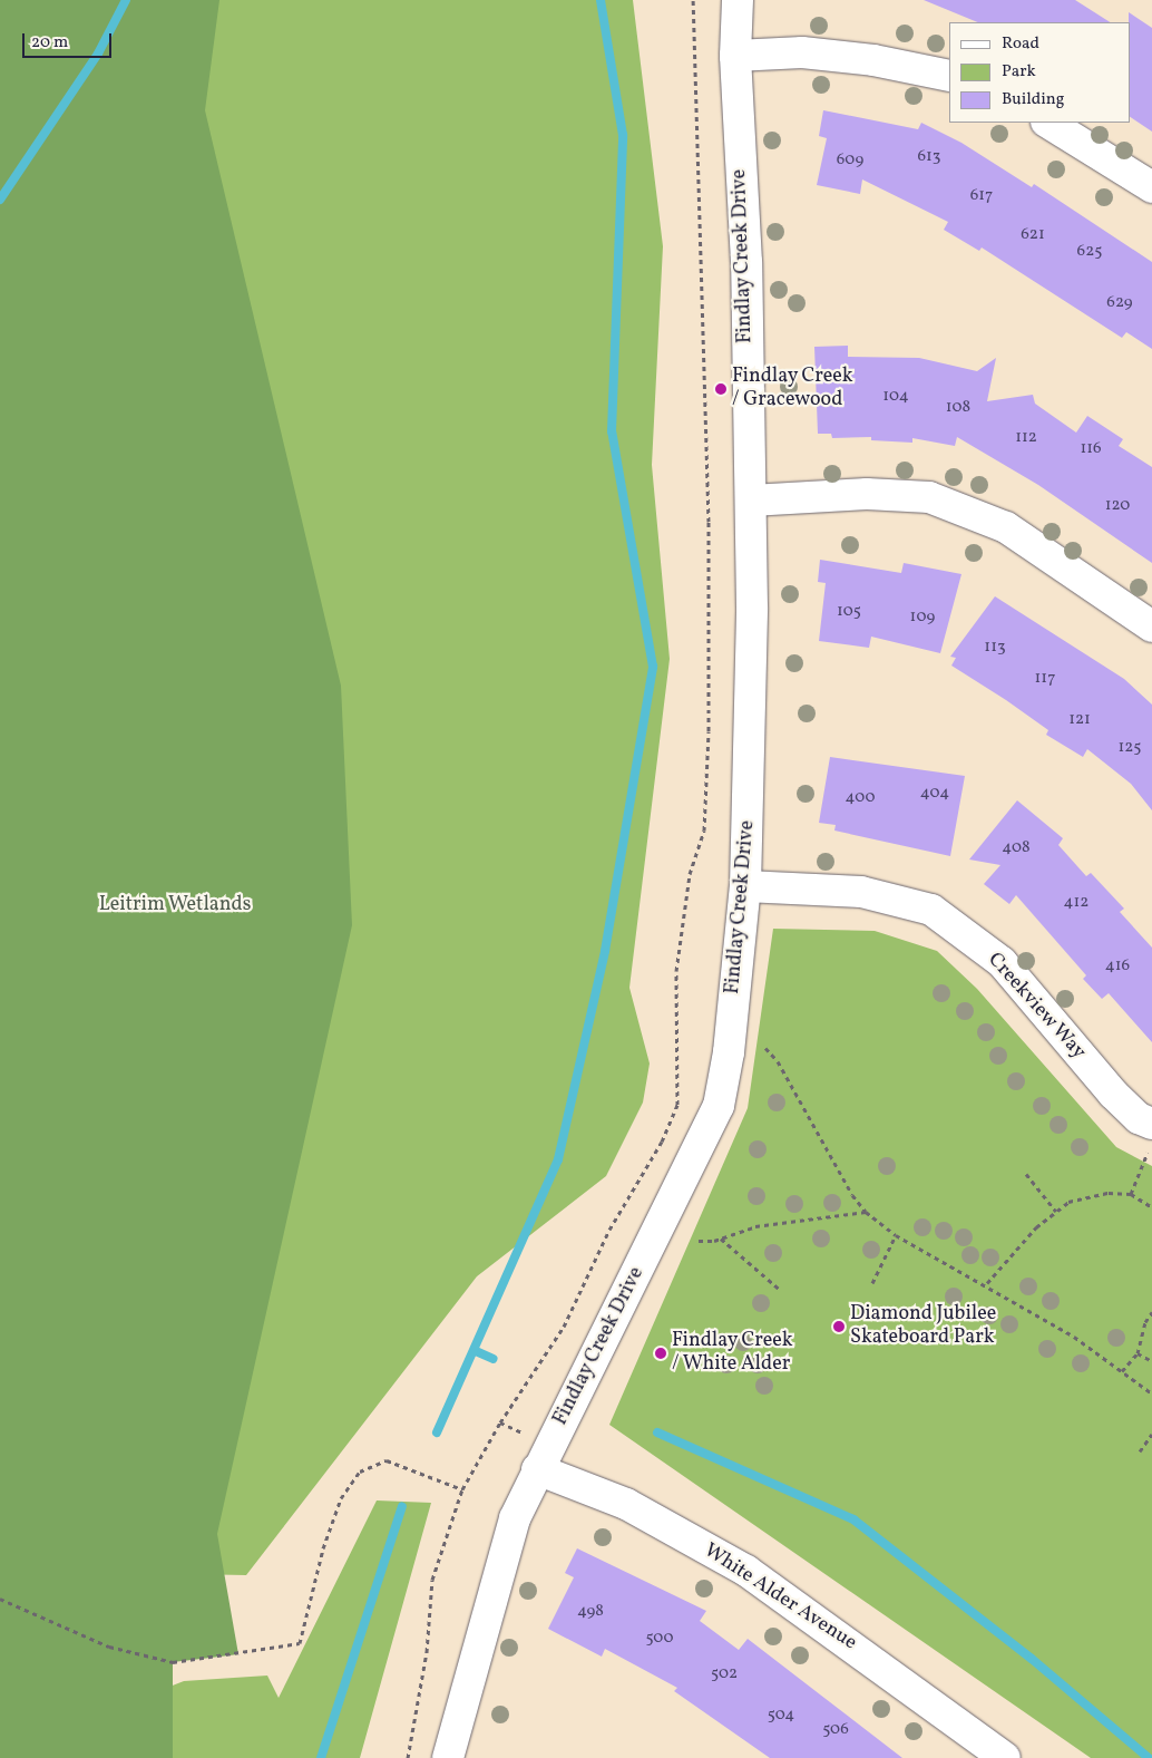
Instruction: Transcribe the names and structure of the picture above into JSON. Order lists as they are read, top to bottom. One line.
{"streets":{"street":["Findlay Creek Drive","Creekview Way","White Alder Avenue"]},"crossings":[["Findlay Creek Drive","Creekview Way"],["Findlay Creek Drive","White Alder Avenue"]],"parks":["Leitrim Wetlands"],"places":["Findlay Creek / Gracewood","Diamond Jubilee Skateboard Park","Findlay Creek / White Alder"],"house_numbers":["613","609","617","621","625","629","104","108","112","116","120","105","109","113","117","121","125","404","400","408","412","416","498","500","502","504","506"],"legend":["Road","Park","Building"],"scale_bar":"20 m"}
